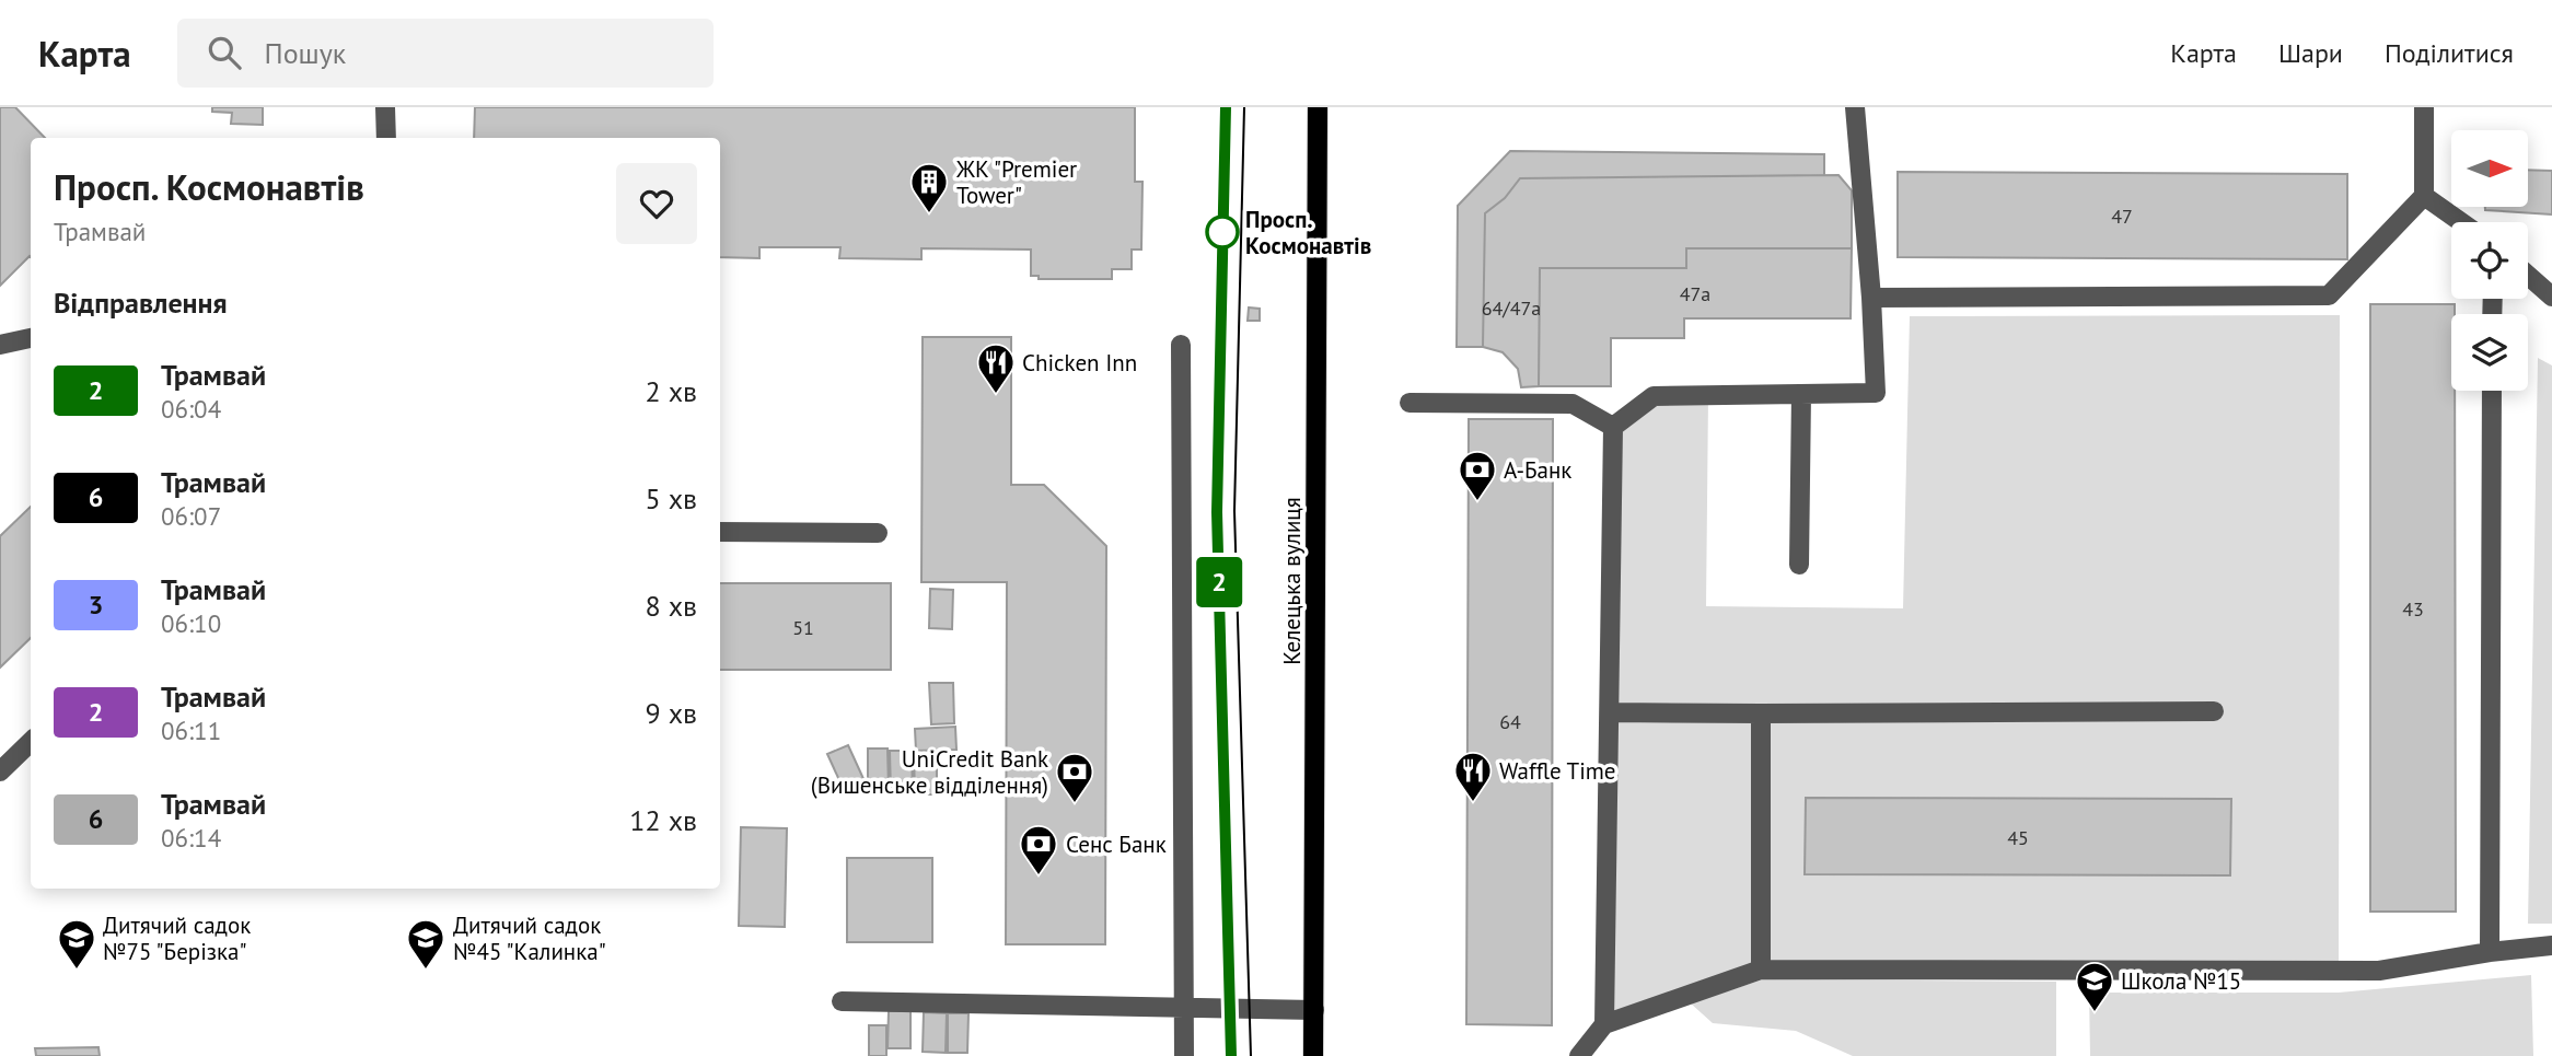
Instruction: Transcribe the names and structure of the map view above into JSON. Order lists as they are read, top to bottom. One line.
{"streets":{"main road":["Келецька вулиця"]},"places":{"building":["ЖК \"Premier Tower\""],"other":["Просп. Космонавтів"],"restaurant":["Chicken Inn","Waffle Time"],"bank":["А-Банк","UniCredit Bank (Вишенське відділення)","Сенс Банк"],"school or university":["Дитячий садок №75 \"Берізка\"","Дитячий садок №45 \"Калинка\"","Школа №15"]},"lines":["tram line 2"],"house_numbers":["47","47а","64/47а","43","51","64","45"],"north":"right","page":{"header":"Карта","search":"Пошук","nav":["Карта","Шари","Поділитися"],"on_map":"2","heading":[["Просп. Космонавтів","Трамвай"],"Відправлення"],"list":[{"mark":"2","name":"Трамвай","note":"06:04","value":"2 хв"},{"mark":"6","name":"Трамвай","note":"06:07","value":"5 хв"},{"mark":"3","name":"Трамвай","note":"06:10","value":"8 хв"},{"mark":"2","name":"Трамвай","note":"06:11","value":"9 хв"},{"mark":"6","name":"Трамвай","note":"06:14","value":"12 хв"}]}}
